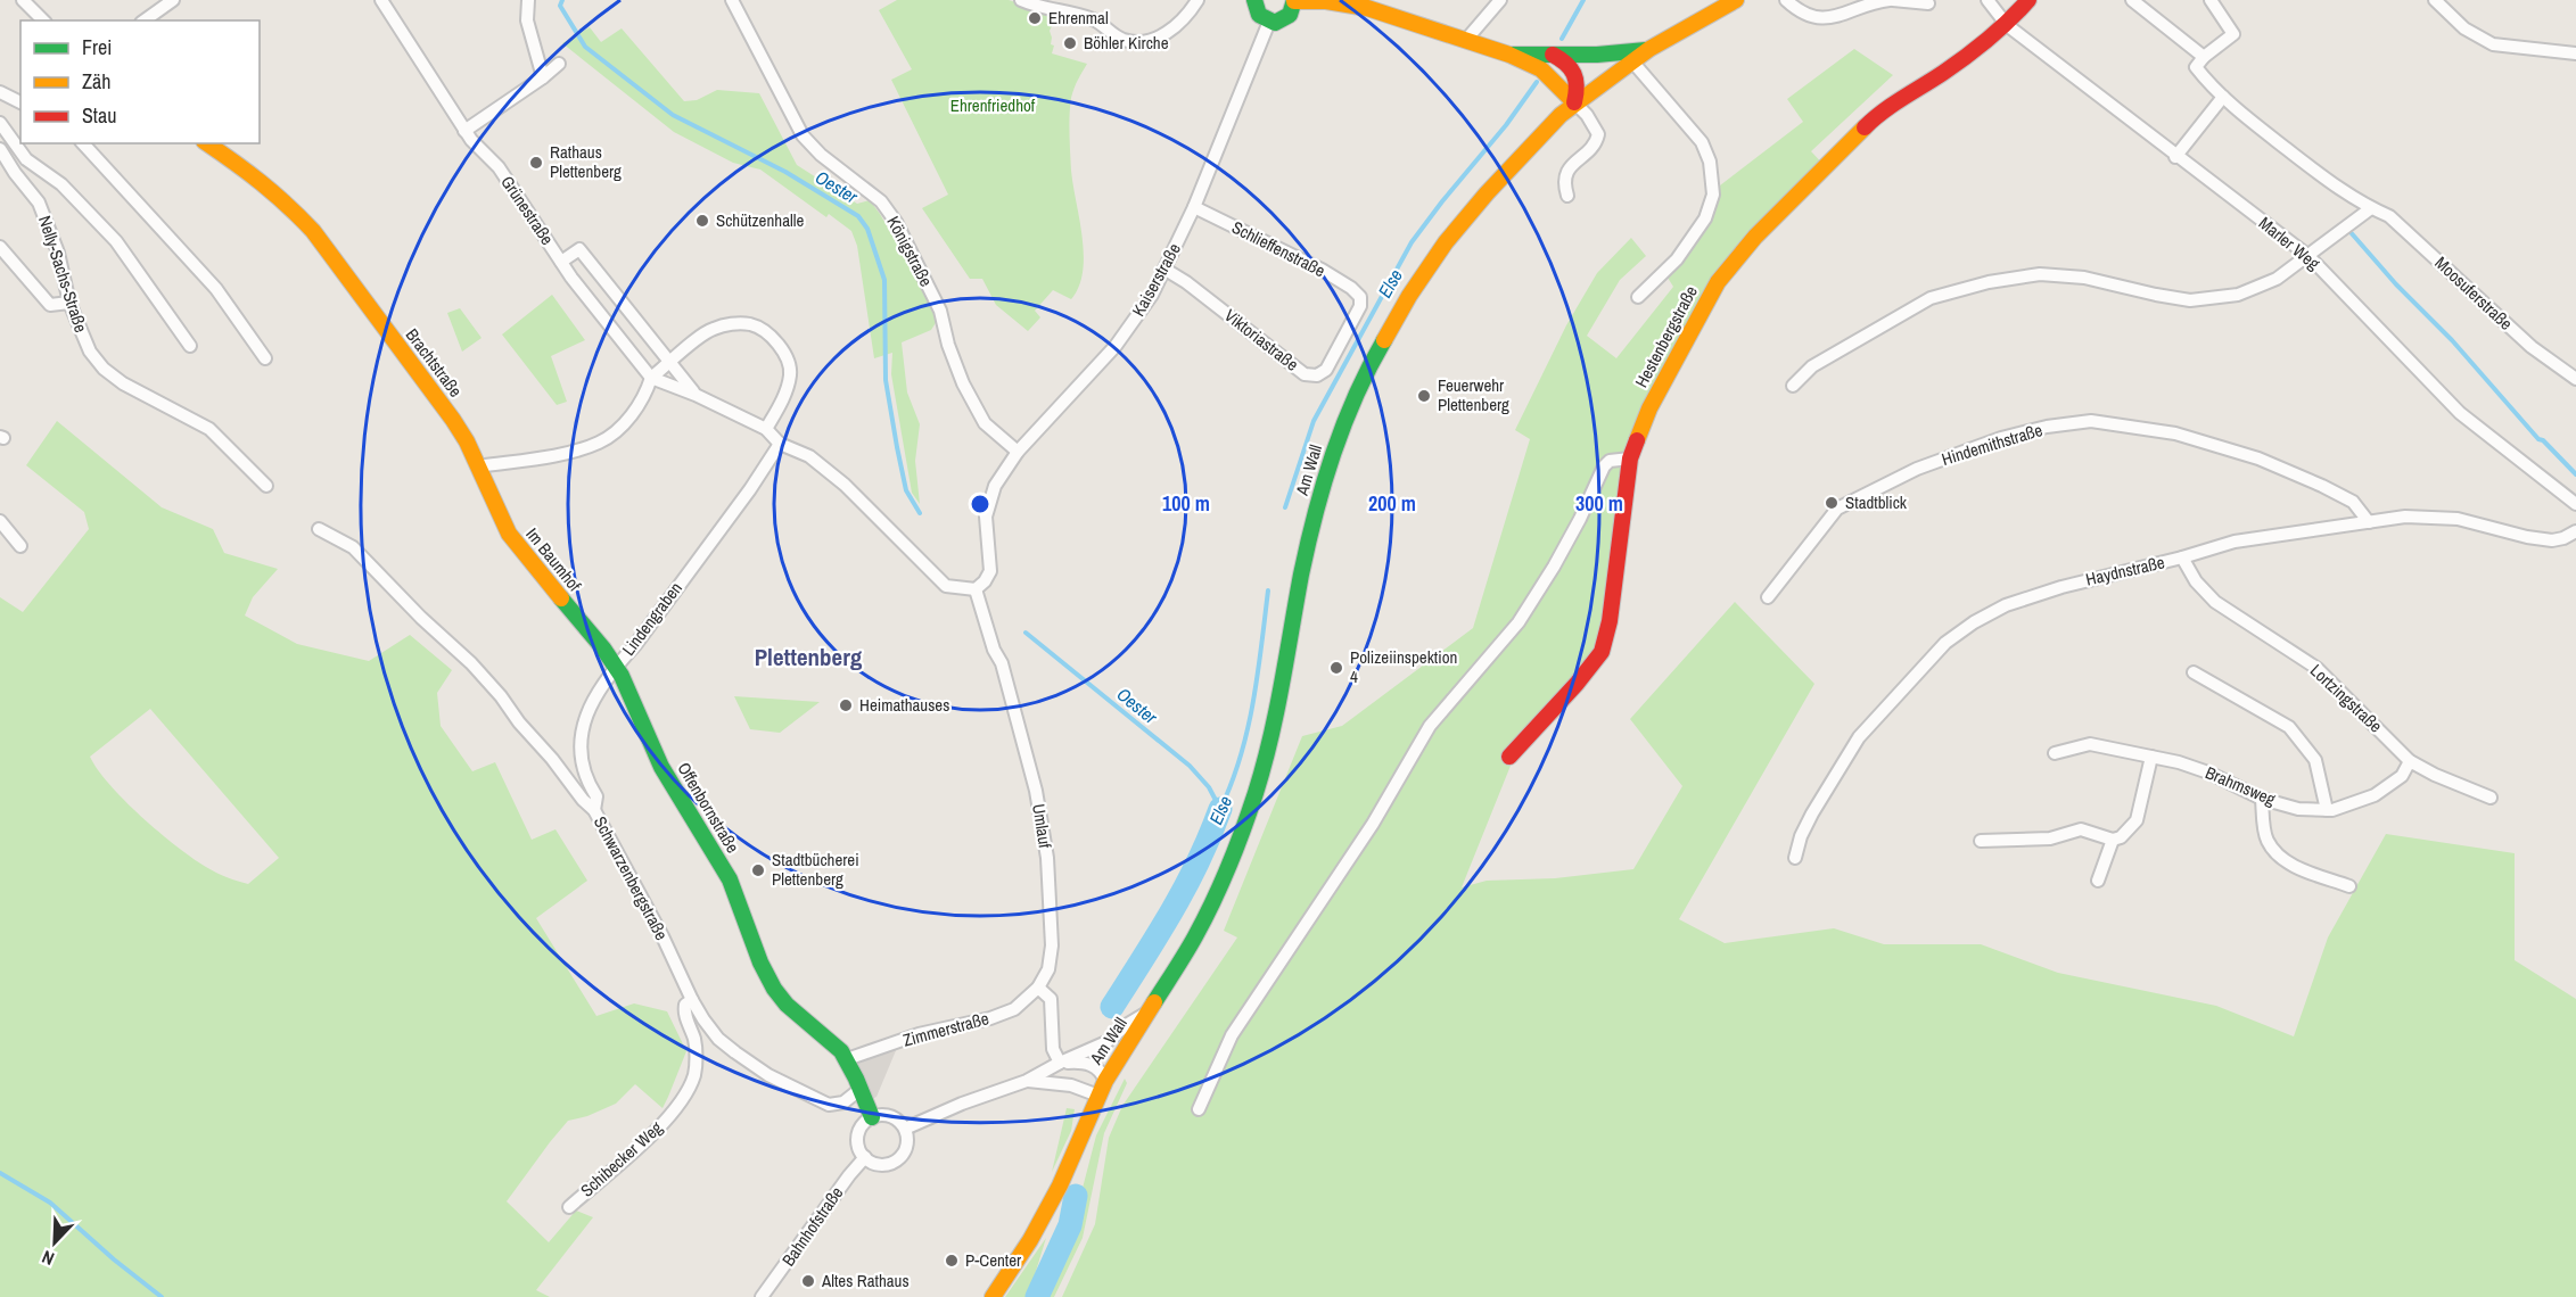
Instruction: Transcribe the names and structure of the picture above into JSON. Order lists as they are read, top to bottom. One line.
{"streets":{"street":["Grünestraße","Marler Weg","Schlieffenstraße","Königstraße","Nelly-Sachs-Straße","Kaiserstraße","Moosuferstraße","Hestenbergstraße","Viktoriastraße","Brachtstraße","Hindemithstraße","Am Wall","Im Baumhof","Haydnstraße","Lindengraben","Lortzingstraße","Brahmsweg","Offenbornstraße","Umlauf","Schwarzenbergstraße","Zimmerstraße","Schibecker Weg","Bahnhofstraße"]},"crossings":[["Marler Weg","Hestenbergstraße"],["Schlieffenstraße","Kaiserstraße"],["Schlieffenstraße","Viktoriastraße"],["Königstraße","Kaiserstraße"],["Kaiserstraße","Viktoriastraße"],["Kaiserstraße","Umlauf"],["Brachtstraße","Im Baumhof"],["Hindemithstraße","Haydnstraße"],["Am Wall","Offenbornstraße"],["Am Wall","Bahnhofstraße"],["Im Baumhof","Lindengraben"],["Im Baumhof","Offenbornstraße"],["Haydnstraße","Lortzingstraße"],["Lindengraben","Offenbornstraße"],["Lindengraben","Schwarzenbergstraße"],["Lortzingstraße","Brahmsweg"],["Offenbornstraße","Schwarzenbergstraße"],["Offenbornstraße","Zimmerstraße"],["Offenbornstraße","Bahnhofstraße"],["Umlauf","Zimmerstraße"],["Schwarzenbergstraße","Schibecker Weg"]],"districts":["Plettenberg"],"water":["Oester","Else"],"parks":["Ehrenfriedhof"],"places":["Ehrenmal","Böhler Kirche","Rathaus Plettenberg","Schützenhalle","Feuerwehr Plettenberg","Stadtblick","Polizeiinspektion 4","Heimathauses","Stadtbücherei Plettenberg","P-Center","Altes Rathaus"],"legend":["Frei","Zäh","Stau"],"north":"bottom left","rings":["100 m","200 m","300 m"]}
